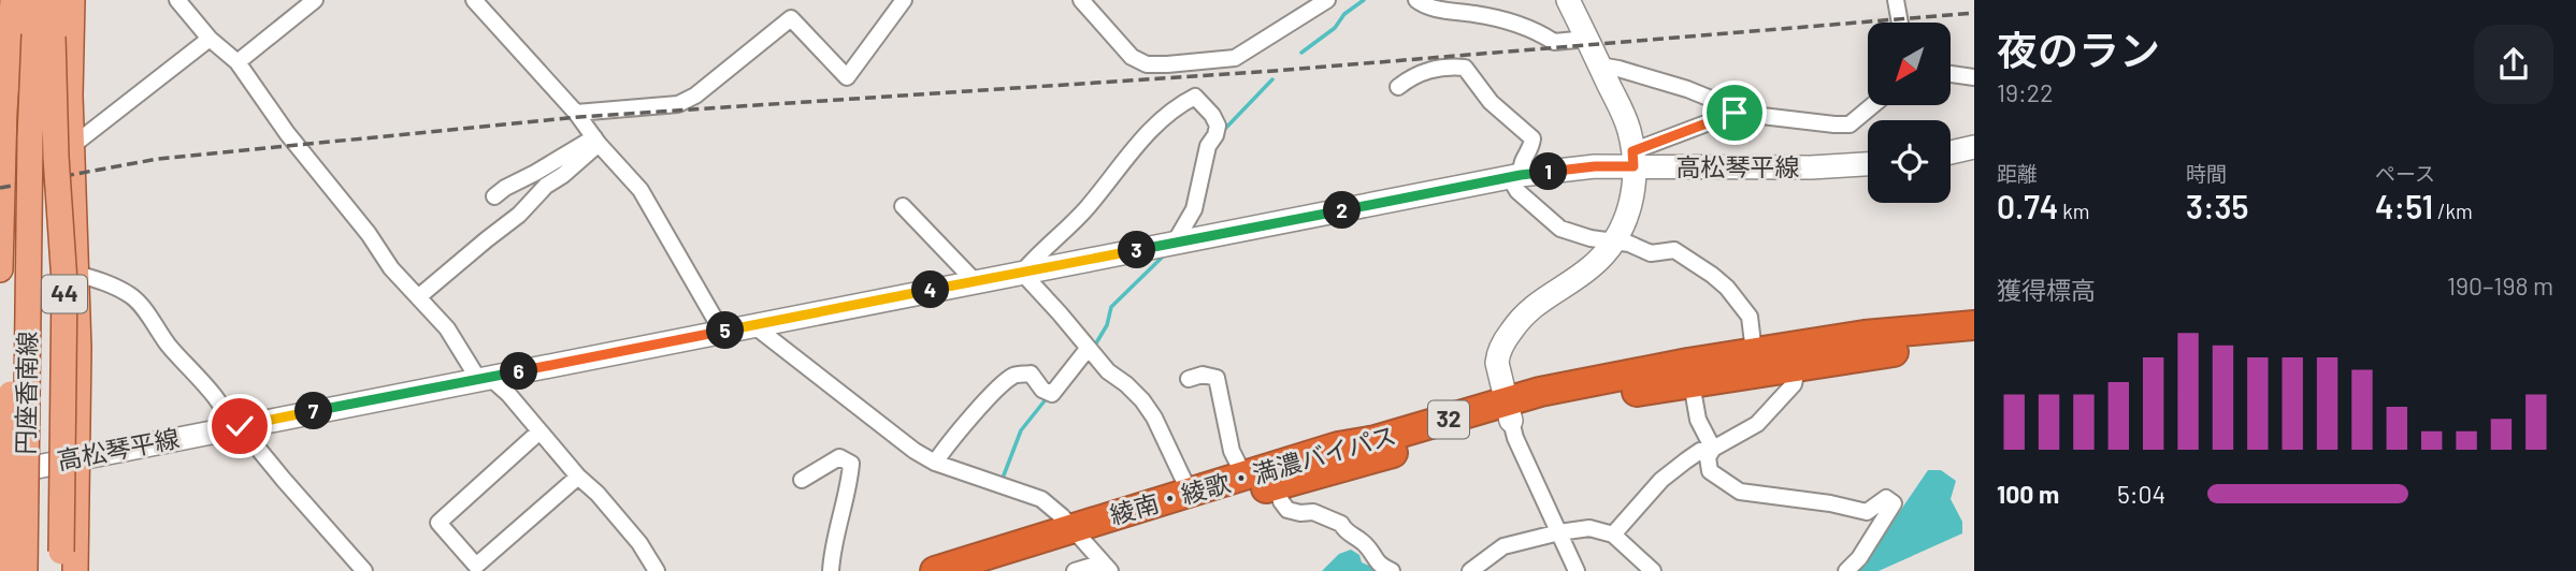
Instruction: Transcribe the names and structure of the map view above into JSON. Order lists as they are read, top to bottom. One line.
{"streets":{"highway":["32","綾南・綾歌・満濃バイパス"],"main road":["高松琴平線","44","円座香南線"]},"crossings":[["高松琴平線","44"],["44","円座香南線"]],"north":"bottom left","page":{"heading":["夜のラン","19:22"],"stats":[["距離","0.74 km"],["時間","3:35"],["ペース","4:51 /km"]],"pins":["1","2","3","4","5","6","7"],"chart":["獲得標高","190–198 m"],"list":[{"name":"100 m","note":"5:04"}]}}
